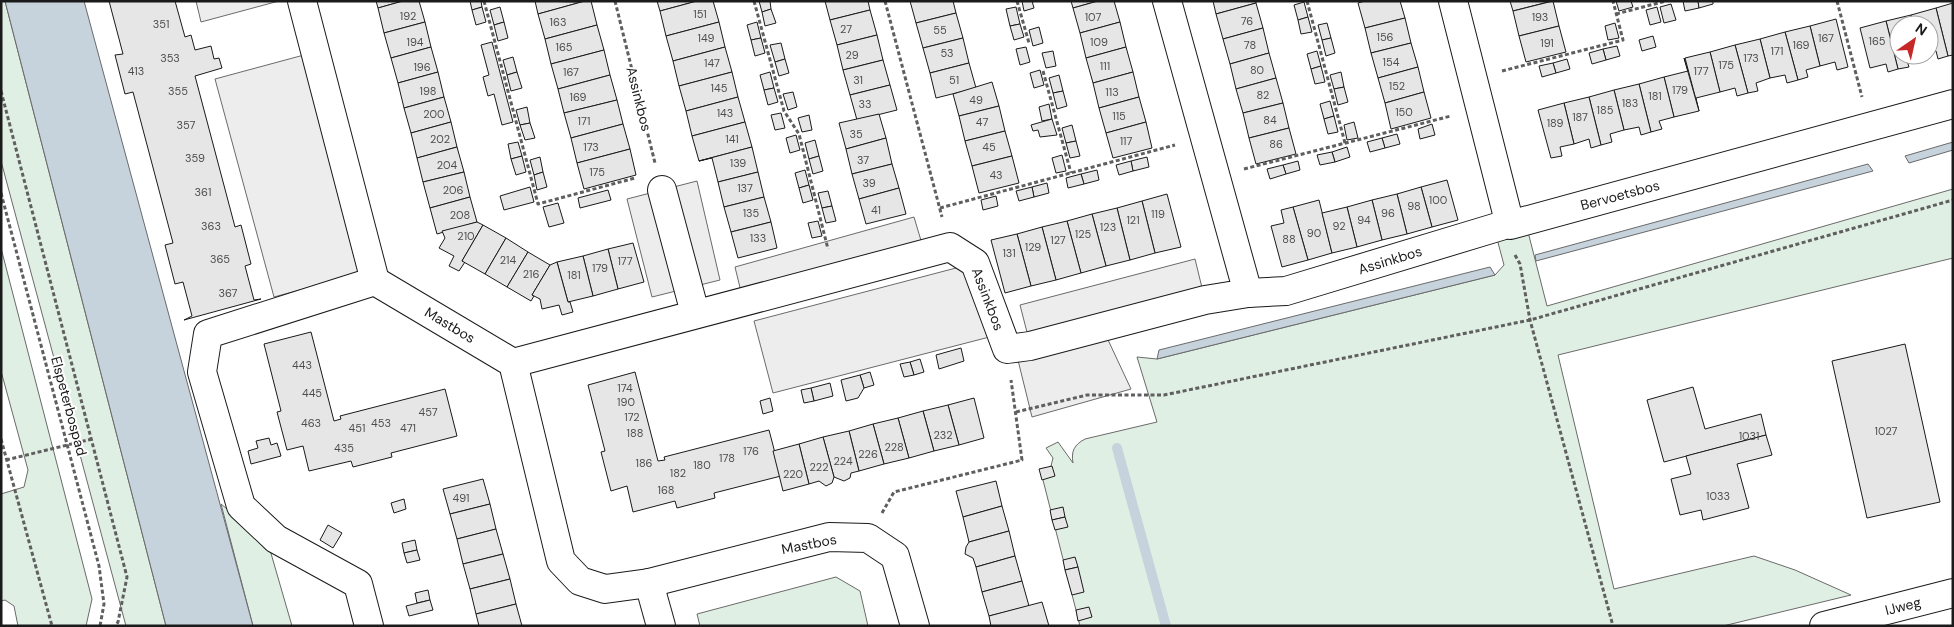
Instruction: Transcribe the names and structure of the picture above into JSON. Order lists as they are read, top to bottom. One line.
{"streets":{"street":["Assinkbos","Bervoetsbos","Mastbos","IJweg"],"path":["Elspeterbospad"]},"house_numbers":["151","192","107","193","76","163","351","27","55","156","149","167","165","194","109","191","78","169","165","171","53","29","353","173","154","147","175","111","196","80","413","177","167","31","51","152","145","179","355","198","113","82","181","169","49","183","33","185","150","143","200","115","187","84","171","47","189","357","35","202","141","117","86","173","45","359","37","139","204","175","43","39","137","206","361","100","98","41","135","96","119","208","121","94","363","92","123","90","125","210","133","88","127","129","131","365","214","177","179","216","181","367","443","174","445","190","457","172","463","453","451","471","1027","188","232","1031","228","435","176","226","178","224","186","180","222","182","220","168","1033","491"],"north":"top right"}
